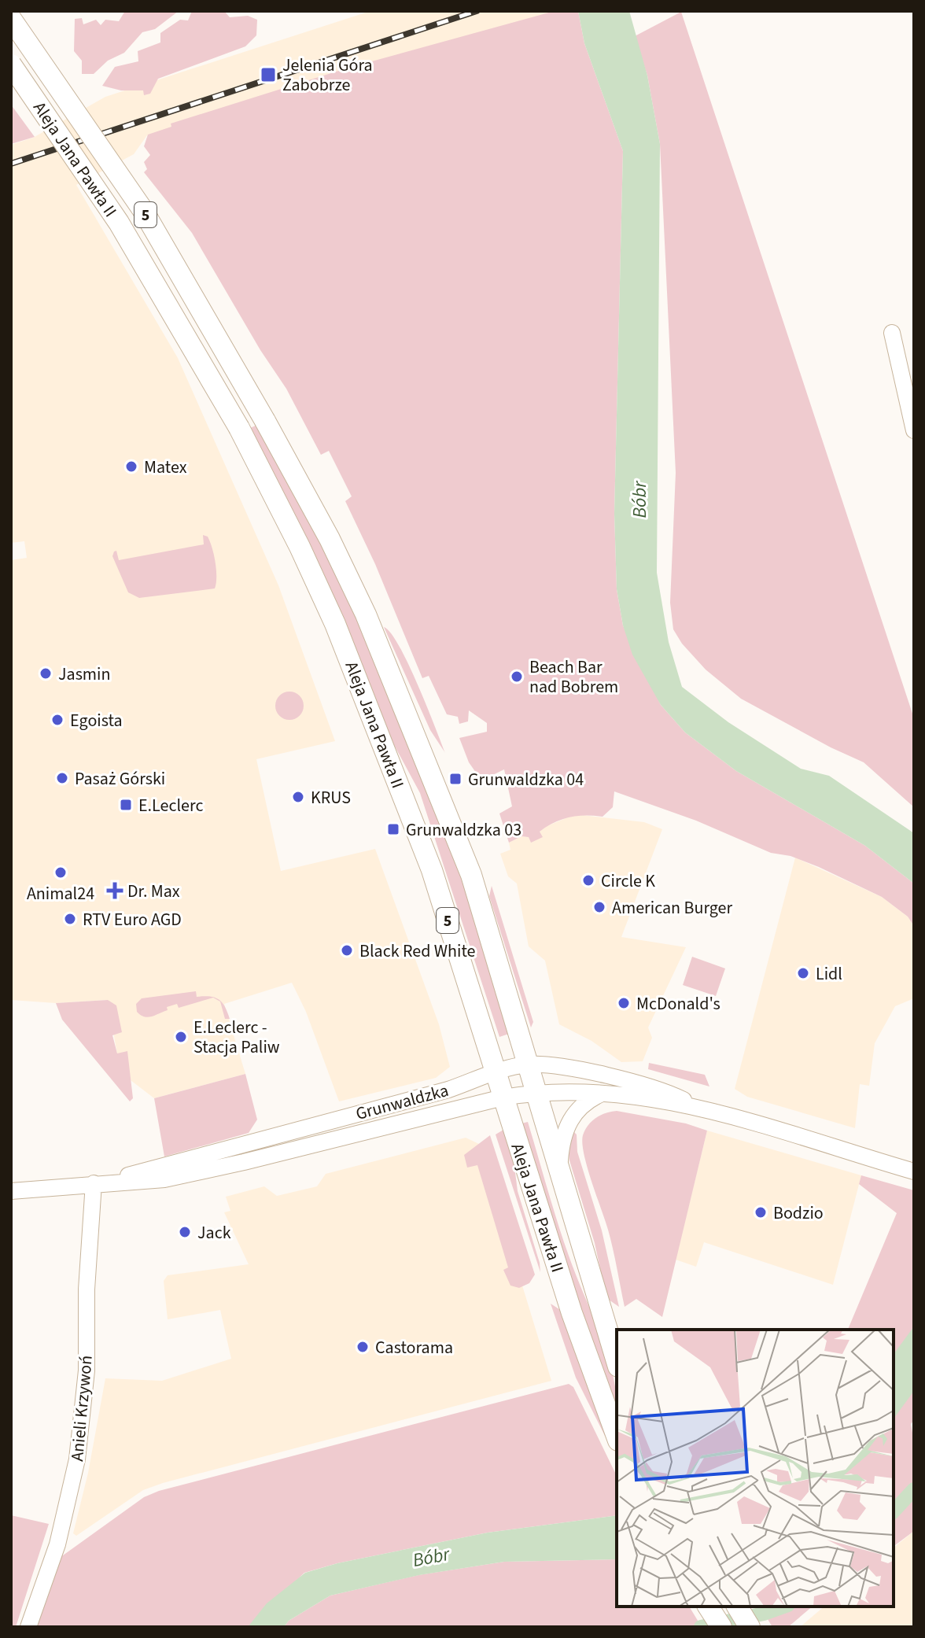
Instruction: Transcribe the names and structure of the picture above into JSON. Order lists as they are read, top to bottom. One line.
{"streets":{"main road":["Aleja Jana Pawła II","5"],"street":["Grunwaldzka","Anieli Krzywoń"]},"crossings":[["Aleja Jana Pawła II","Grunwaldzka"],["Grunwaldzka","Anieli Krzywoń"]],"water":["Bóbr"],"places":{"transit":["Jelenia Góra Zabobrze","Grunwaldzka 04","E.Leclerc","Grunwaldzka 03"],"other":["Matex","Jasmin","Beach Bar nad Bobrem","Egoista","Pasaż Górski","KRUS","Animal24","Circle K","American Burger","RTV Euro AGD","Black Red White","Lidl","McDonald's","E.Leclerc - Stacja Paliw","Bodzio","Jack","Castorama"],"health":["Dr. Max"]}}
